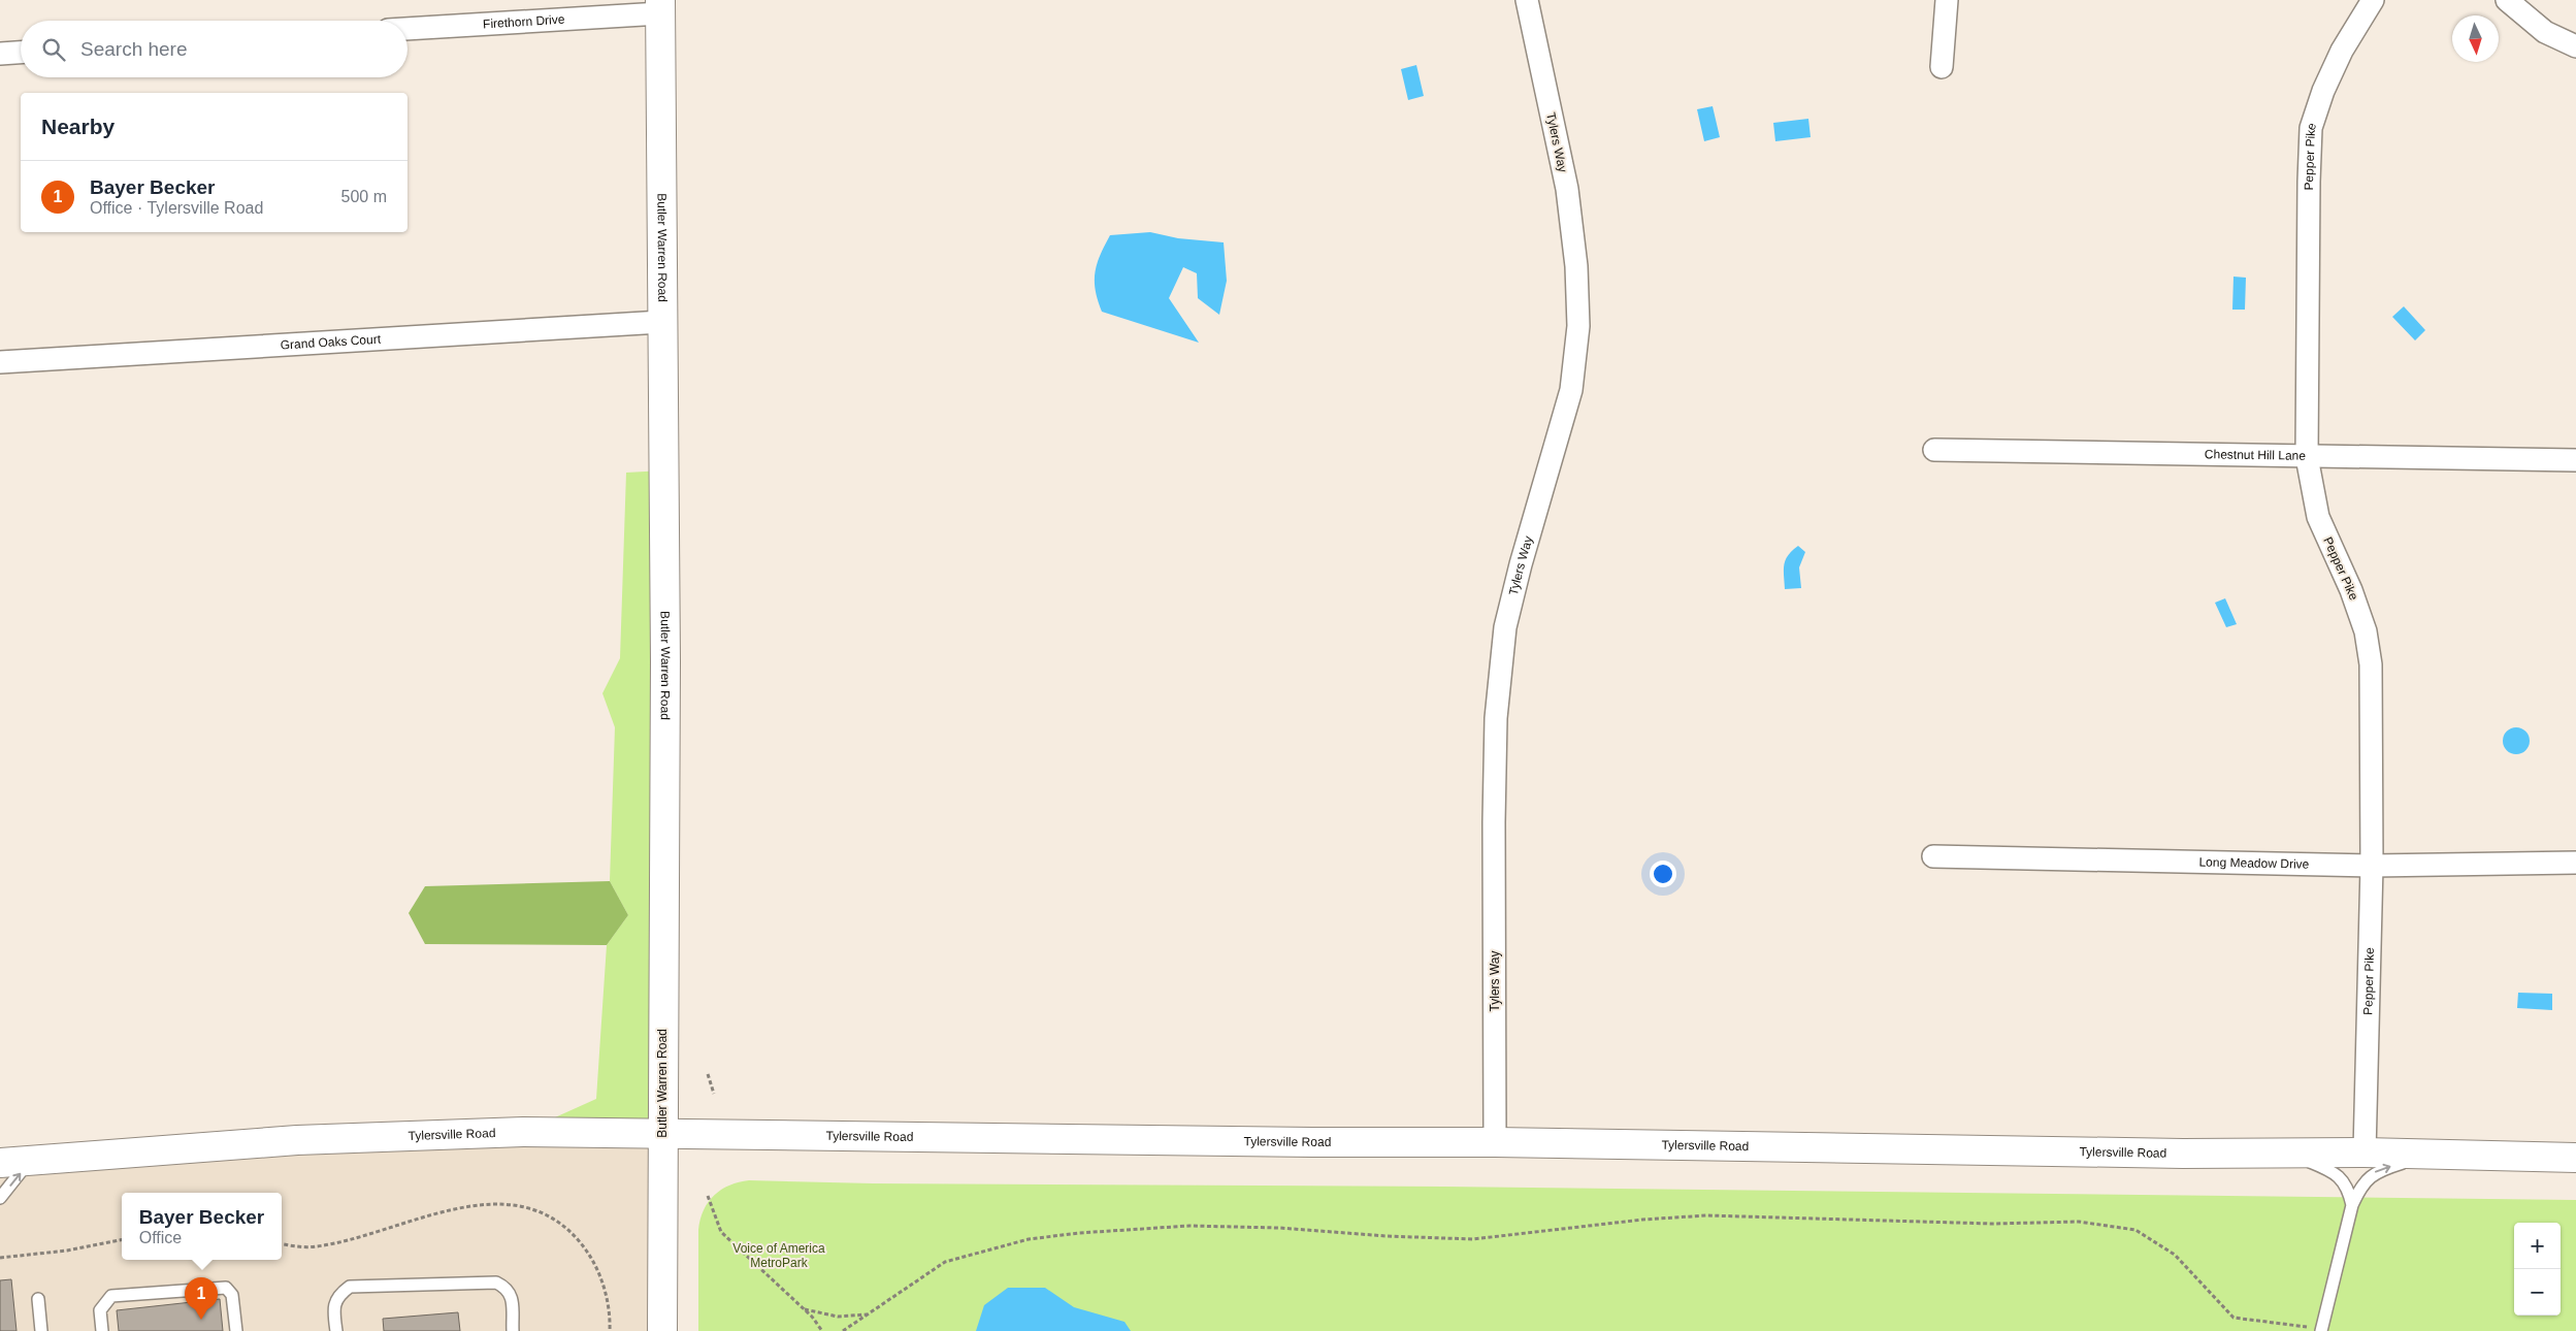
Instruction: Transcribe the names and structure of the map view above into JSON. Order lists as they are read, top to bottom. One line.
{"streets":{"main road":["Butler Warren Road","Tylersville Road"],"street":["Firethorn Drive","Tylers Way","Pepper Pike","Grand Oaks Court","Chestnut Hill Lane","Long Meadow Drive"]},"crossings":[["Firethorn Drive","Butler Warren Road"],["Tylers Way","Tylersville Road"],["Pepper Pike","Chestnut Hill Lane"],["Pepper Pike","Long Meadow Drive"],["Pepper Pike","Tylersville Road"],["Butler Warren Road","Grand Oaks Court"],["Butler Warren Road","Tylersville Road"]],"parks":["Voice of America MetroPark"],"north":"bottom","page":{"search":"Search here","heading":"Nearby","list":[{"mark":"1","name":"Bayer Becker","note":"Office · Tylersville Road","value":"500 m"}],"popup":["Bayer Becker","Office"],"map_buttons":["+","−"],"pins":"1"}}
